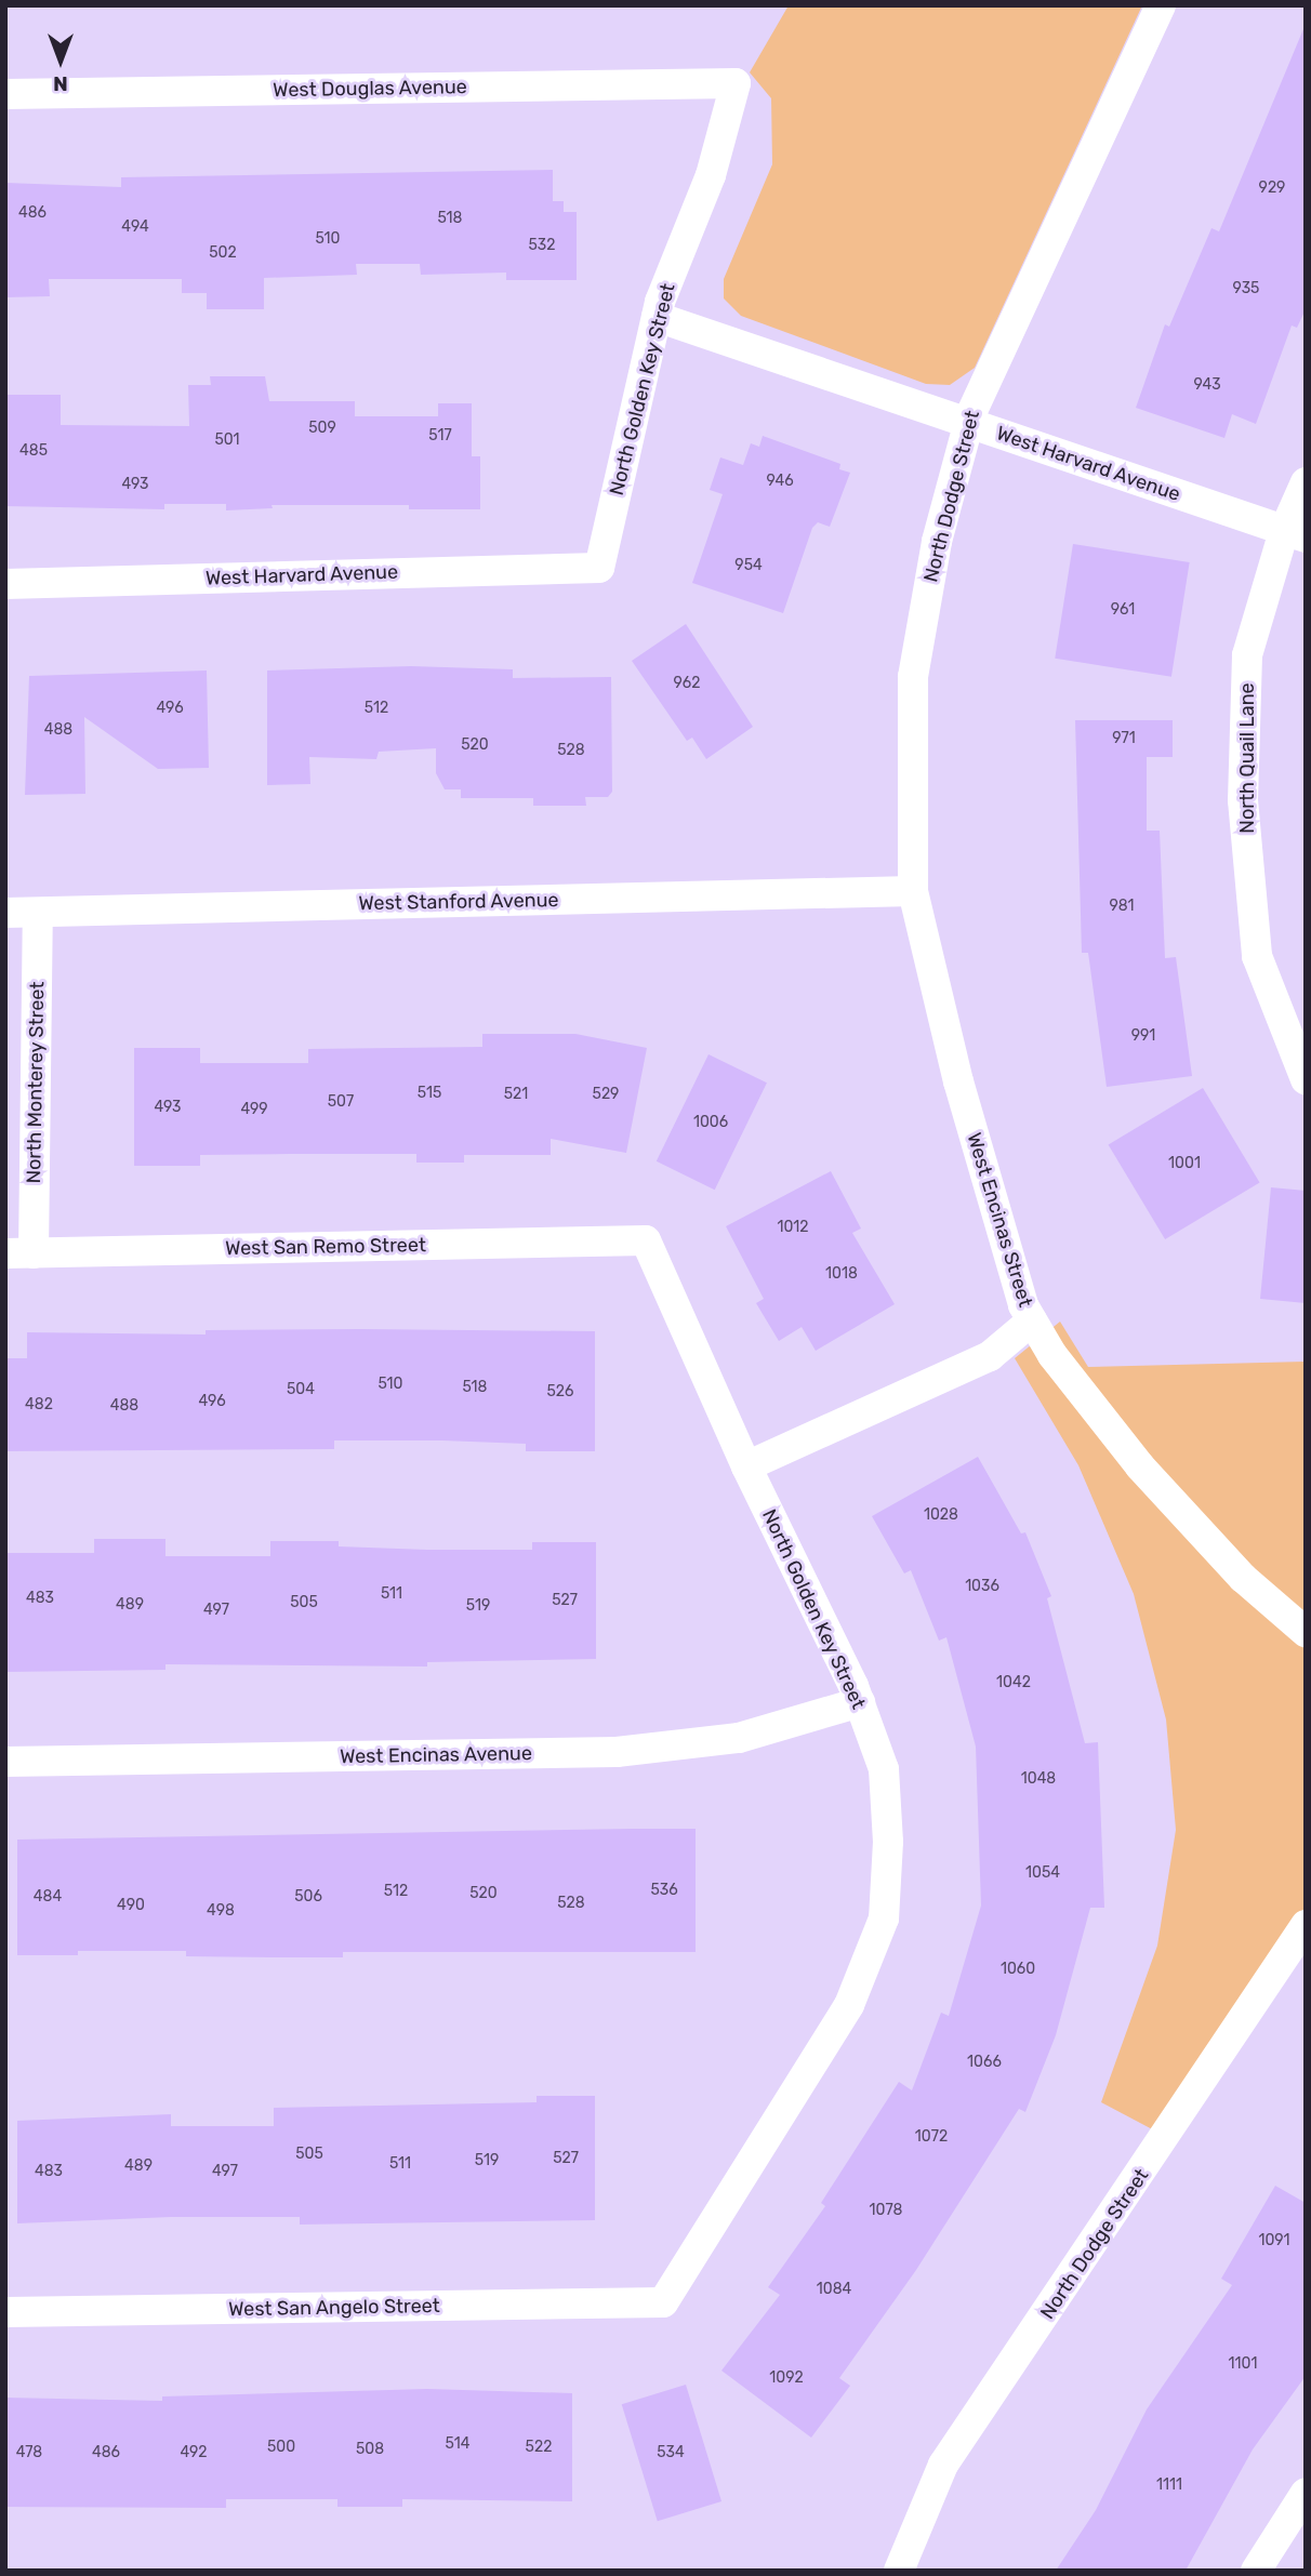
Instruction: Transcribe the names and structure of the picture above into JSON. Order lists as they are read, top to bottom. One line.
{"streets":{"street":["West Douglas Avenue","North Golden Key Street","West Harvard Avenue","North Dodge Street","North Quail Lane","West Stanford Avenue","North Monterey Street","West Encinas Street","West San Remo Street","West Encinas Avenue","West San Angelo Street"]},"crossings":[["West Douglas Avenue","North Golden Key Street"],["North Golden Key Street","West Harvard Avenue"],["North Golden Key Street","West San Remo Street"],["North Golden Key Street","West Encinas Avenue"],["North Golden Key Street","West San Angelo Street"],["West Harvard Avenue","North Dodge Street"],["West Harvard Avenue","North Quail Lane"],["North Dodge Street","West Stanford Avenue"],["North Dodge Street","West Encinas Street"],["West Stanford Avenue","North Monterey Street"],["West Stanford Avenue","West Encinas Street"],["North Monterey Street","West San Remo Street"]],"house_numbers":["929","486","518","494","510","532","502","935","943","509","517","501","485","946","493","954","961","962","496","512","488","971","520","528","981","991","515","521","529","507","493","499","1006","1001","1012","1018","510","518","504","526","496","482","488","1028","1036","511","483","527","505","489","519","497","1042","1048","1054","536","512","520","484","506","528","490","498","1060","1066","1072","505","527","519","511","489","483","497","1078","1091","1084","1101","1092","514","500","522","508","478","486","492","534","1111"],"north":"bottom"}
